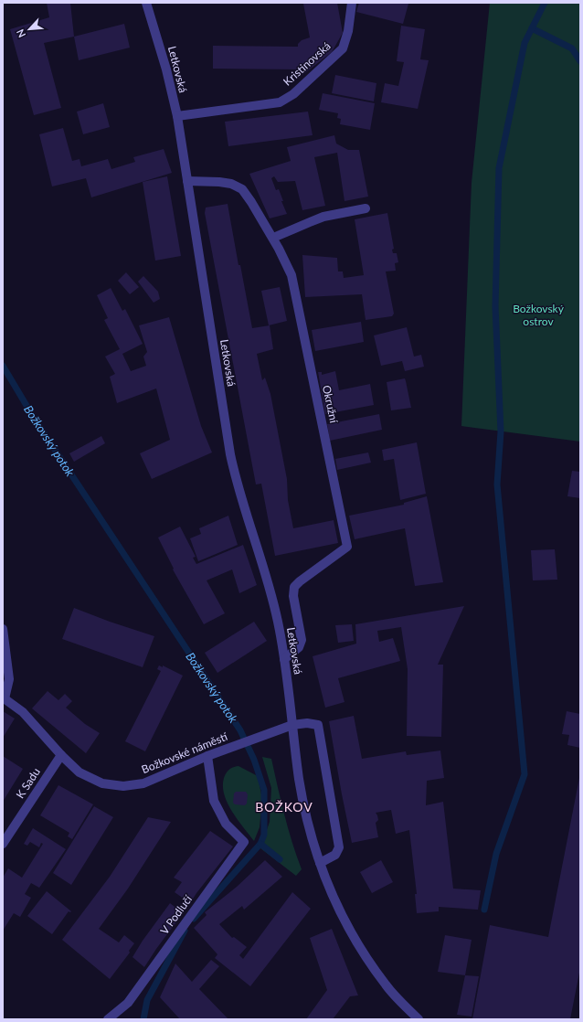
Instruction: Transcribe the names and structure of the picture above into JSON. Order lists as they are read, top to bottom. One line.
{"streets":{"street":["Kristinovská","Letkovská","Okružní","Božkovské náměstí","K Sadu","V Podlučí"]},"crossings":[["Kristinovská","Letkovská"],["Letkovská","Okružní"],["Letkovská","Božkovské náměstí"],["Božkovské náměstí","K Sadu"],["Božkovské náměstí","V Podlučí"]],"districts":["BOŽKOV"],"water":["Božkovský potok"],"parks":["Božkovský ostrov"],"north":"bottom left"}
